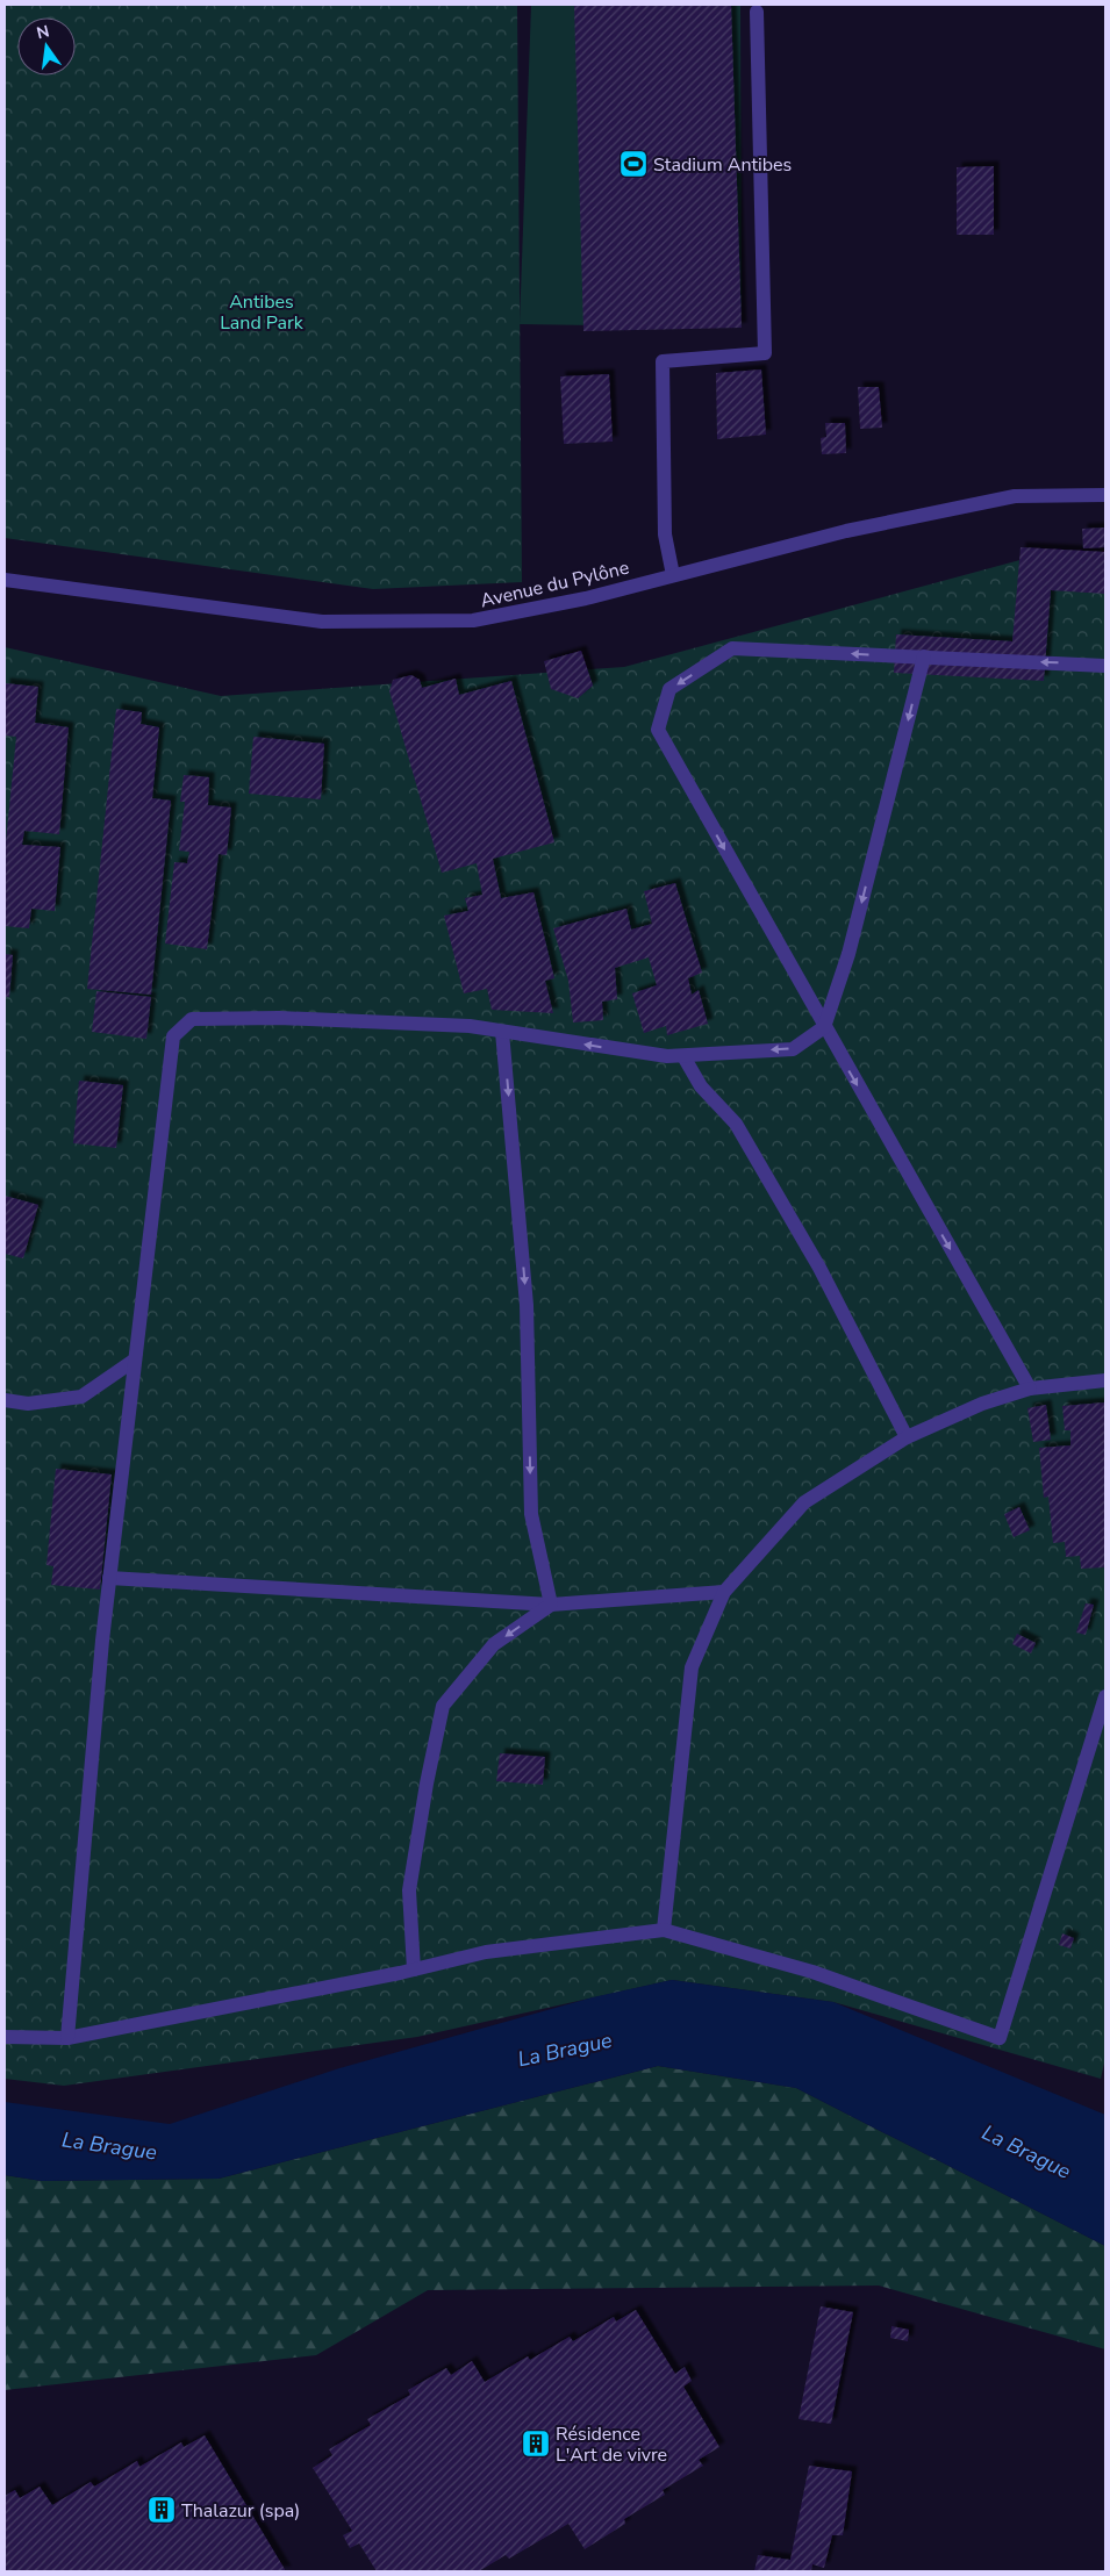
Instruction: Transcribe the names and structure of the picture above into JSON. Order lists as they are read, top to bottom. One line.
{"streets":{"street":["Avenue du Pylône"]},"water":["La Brague"],"parks":["Antibes Land Park"],"places":{"sports":["Stadium Antibes"],"building":["Résidence L'Art de vivre","Thalazur (spa)"]},"north":"top"}
